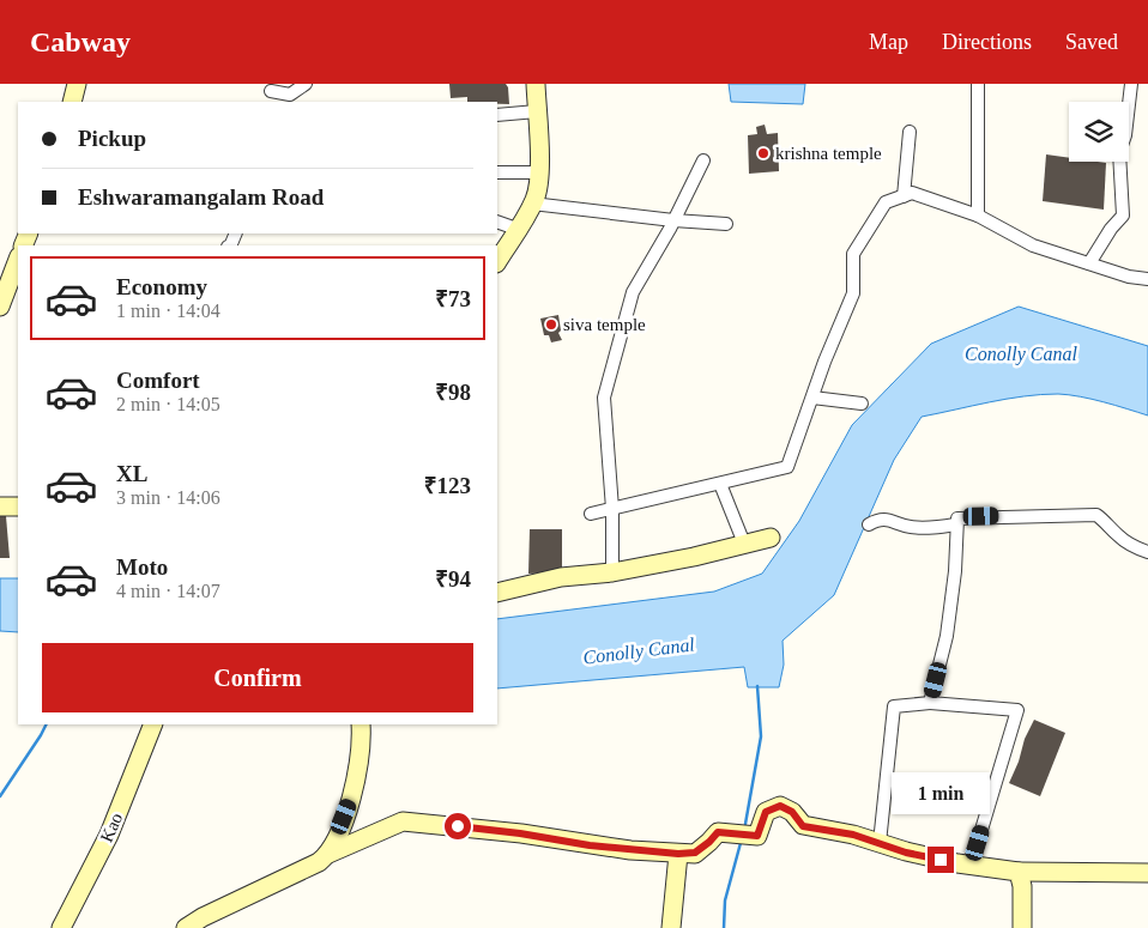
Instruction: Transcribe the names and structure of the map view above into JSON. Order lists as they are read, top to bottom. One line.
{"streets":{"street":["Kao"]},"water":["Conolly Canal"],"places":["krishna temple","siva temple"],"page":{"header":"Cabway","nav":["Map","Directions","Saved"],"banner":["Pickup","Eshwaramangalam Road"],"list":[{"name":"Economy","note":"1 min · 14:04","value":"₹73"},{"name":"Comfort","note":"2 min · 14:05","value":"₹98"},{"name":"XL","note":"3 min · 14:06","value":"₹123"},{"name":"Moto","note":"4 min · 14:07","value":"₹94"}],"buttons":"Confirm","bubble":"1 min"}}
